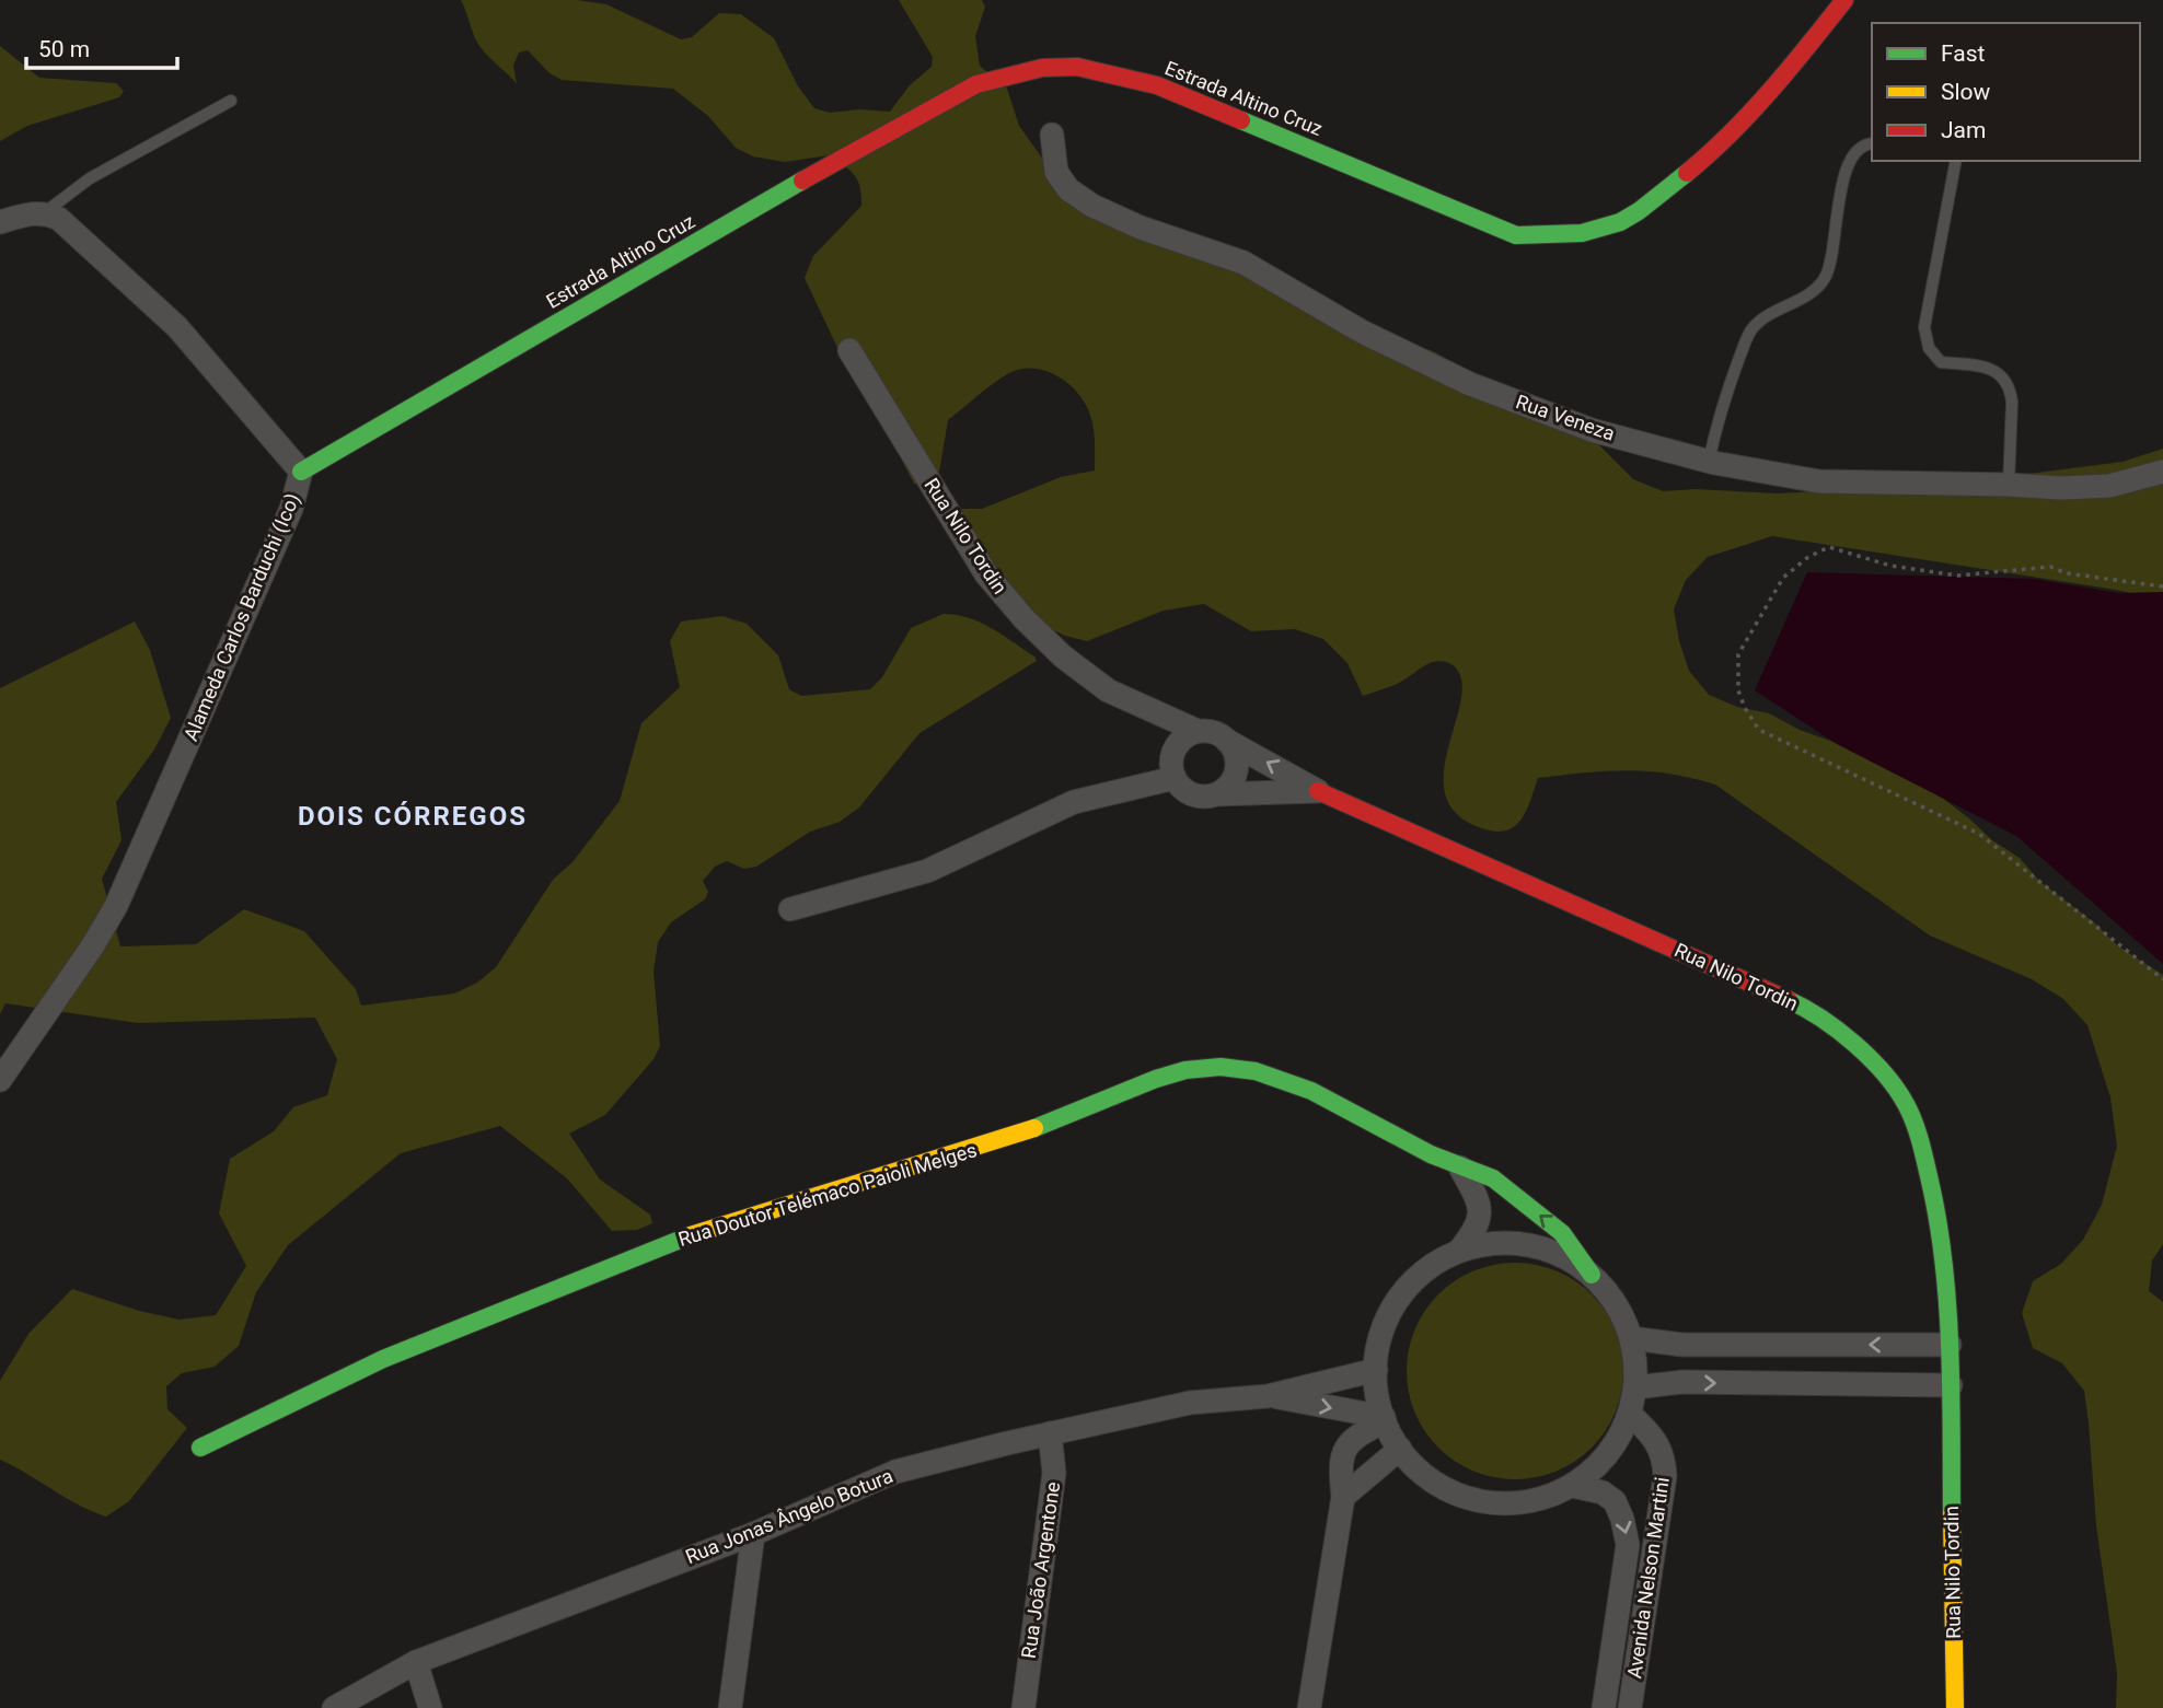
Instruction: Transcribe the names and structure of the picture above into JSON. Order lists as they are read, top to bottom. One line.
{"streets":{"street":["Estrada Altino Cruz","Rua Veneza","Rua Nilo Tordin","Alameda Carlos Barduchi (Ico)","Rua Doutor Telémaco Paioli Melges","Rua Jonas Ângelo Botura","Rua João Argentone","Avenida Nelson Martini"]},"crossings":[["Estrada Altino Cruz","Alameda Carlos Barduchi (Ico)"],["Rua Doutor Telémaco Paioli Melges","Rua Jonas Ângelo Botura"],["Rua Doutor Telémaco Paioli Melges","Avenida Nelson Martini"],["Rua Jonas Ângelo Botura","Rua João Argentone"],["Rua Jonas Ângelo Botura","Avenida Nelson Martini"]],"districts":["DOIS CÓRREGOS"],"legend":["Fast","Slow","Jam"],"scale_bar":"50 m"}
